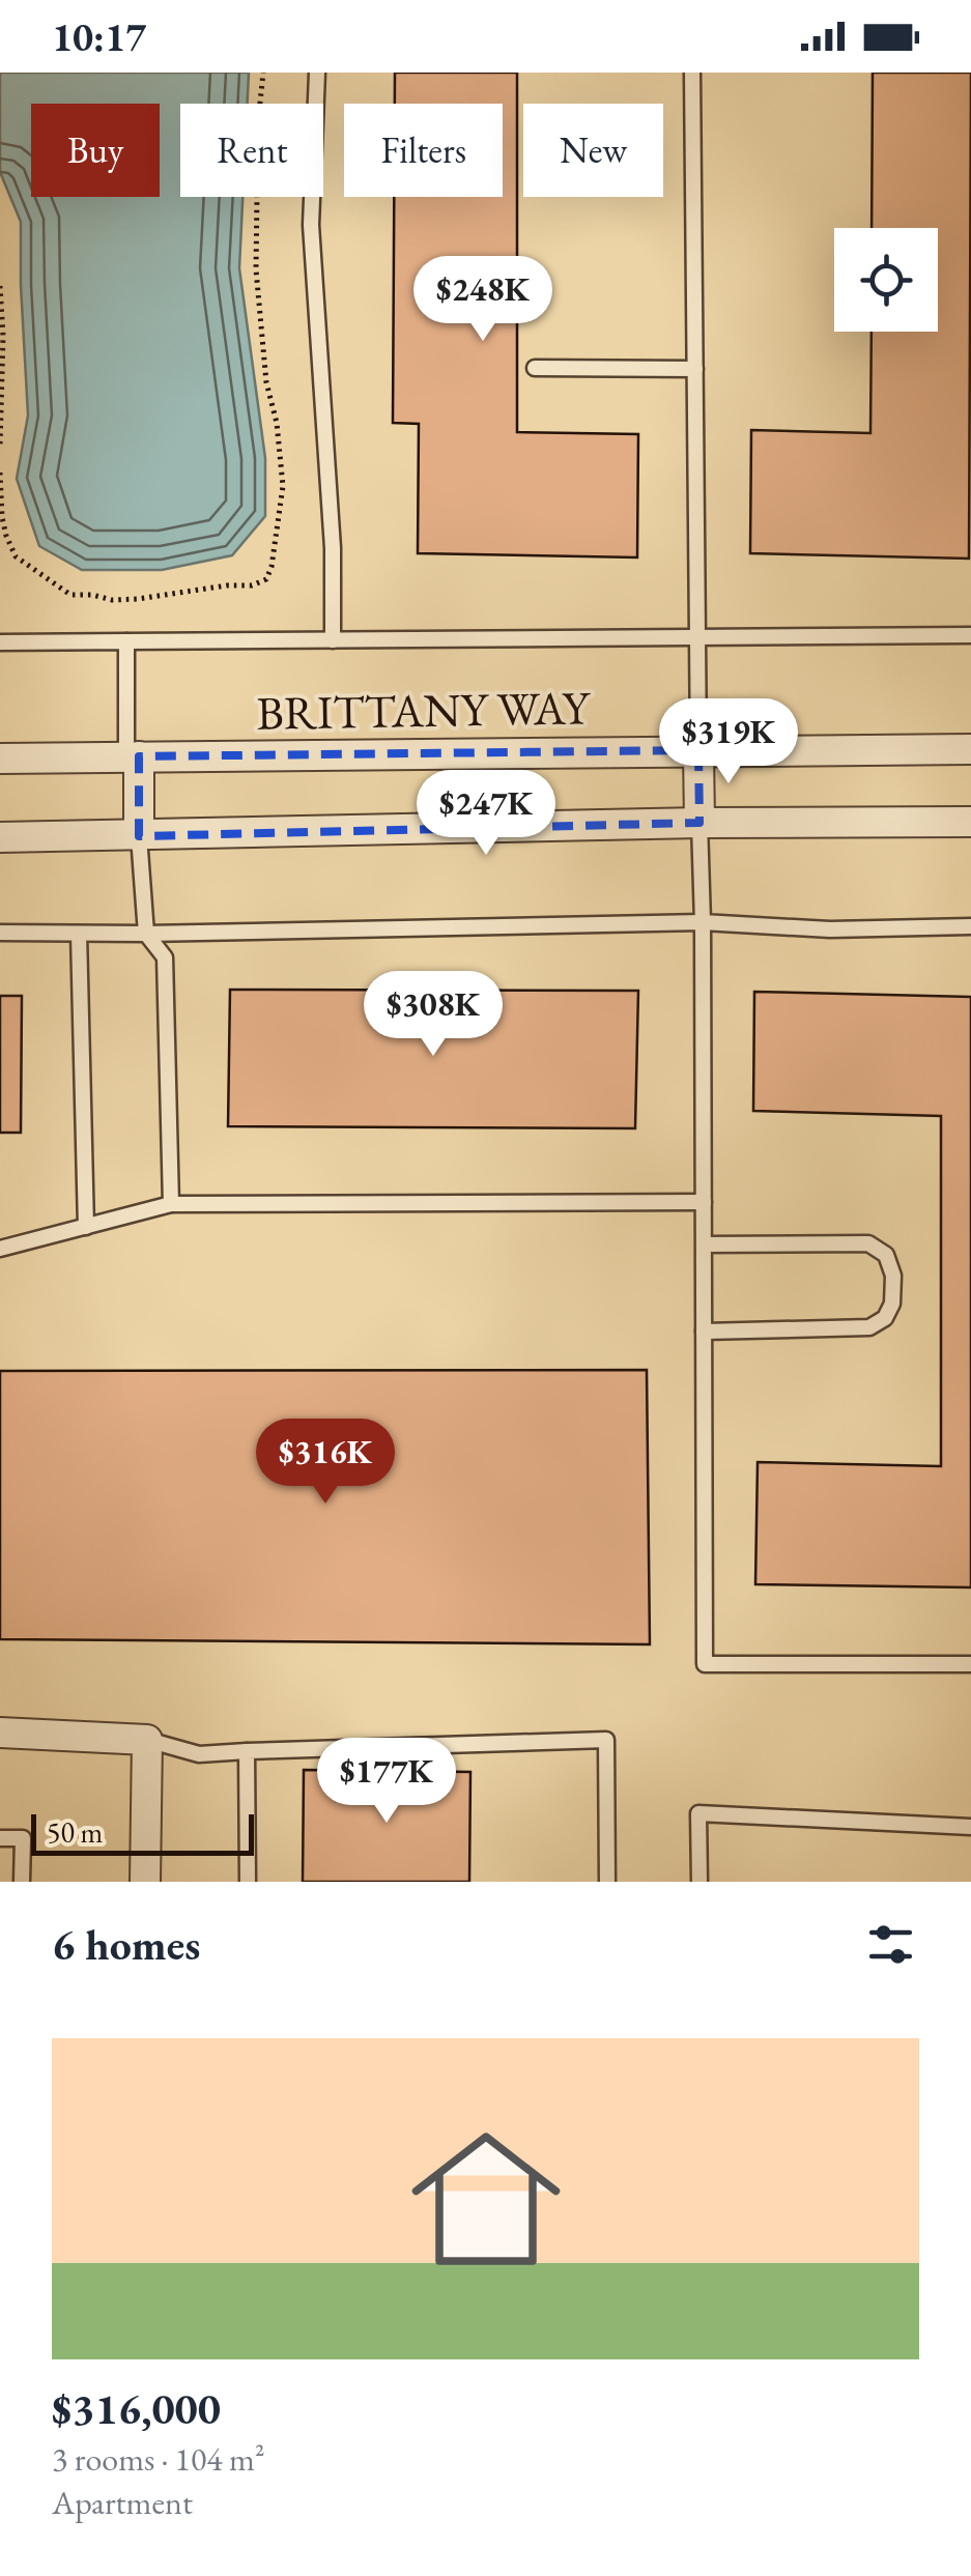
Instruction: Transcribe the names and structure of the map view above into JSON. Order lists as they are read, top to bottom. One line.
{"streets":{"street":["BRITTANY WAY"]},"scale_bar":"50 m","page":{"status":"10:17","chip":["Buy","Rent","Filters","New"],"price":["$248K","$319K","$247K","$308K","$316K","$177K"],"scale":"50 m","heading":"6 homes","list":[{"name":"$316,000","note":"3 rooms · 104 m² · Apartment"}]}}
